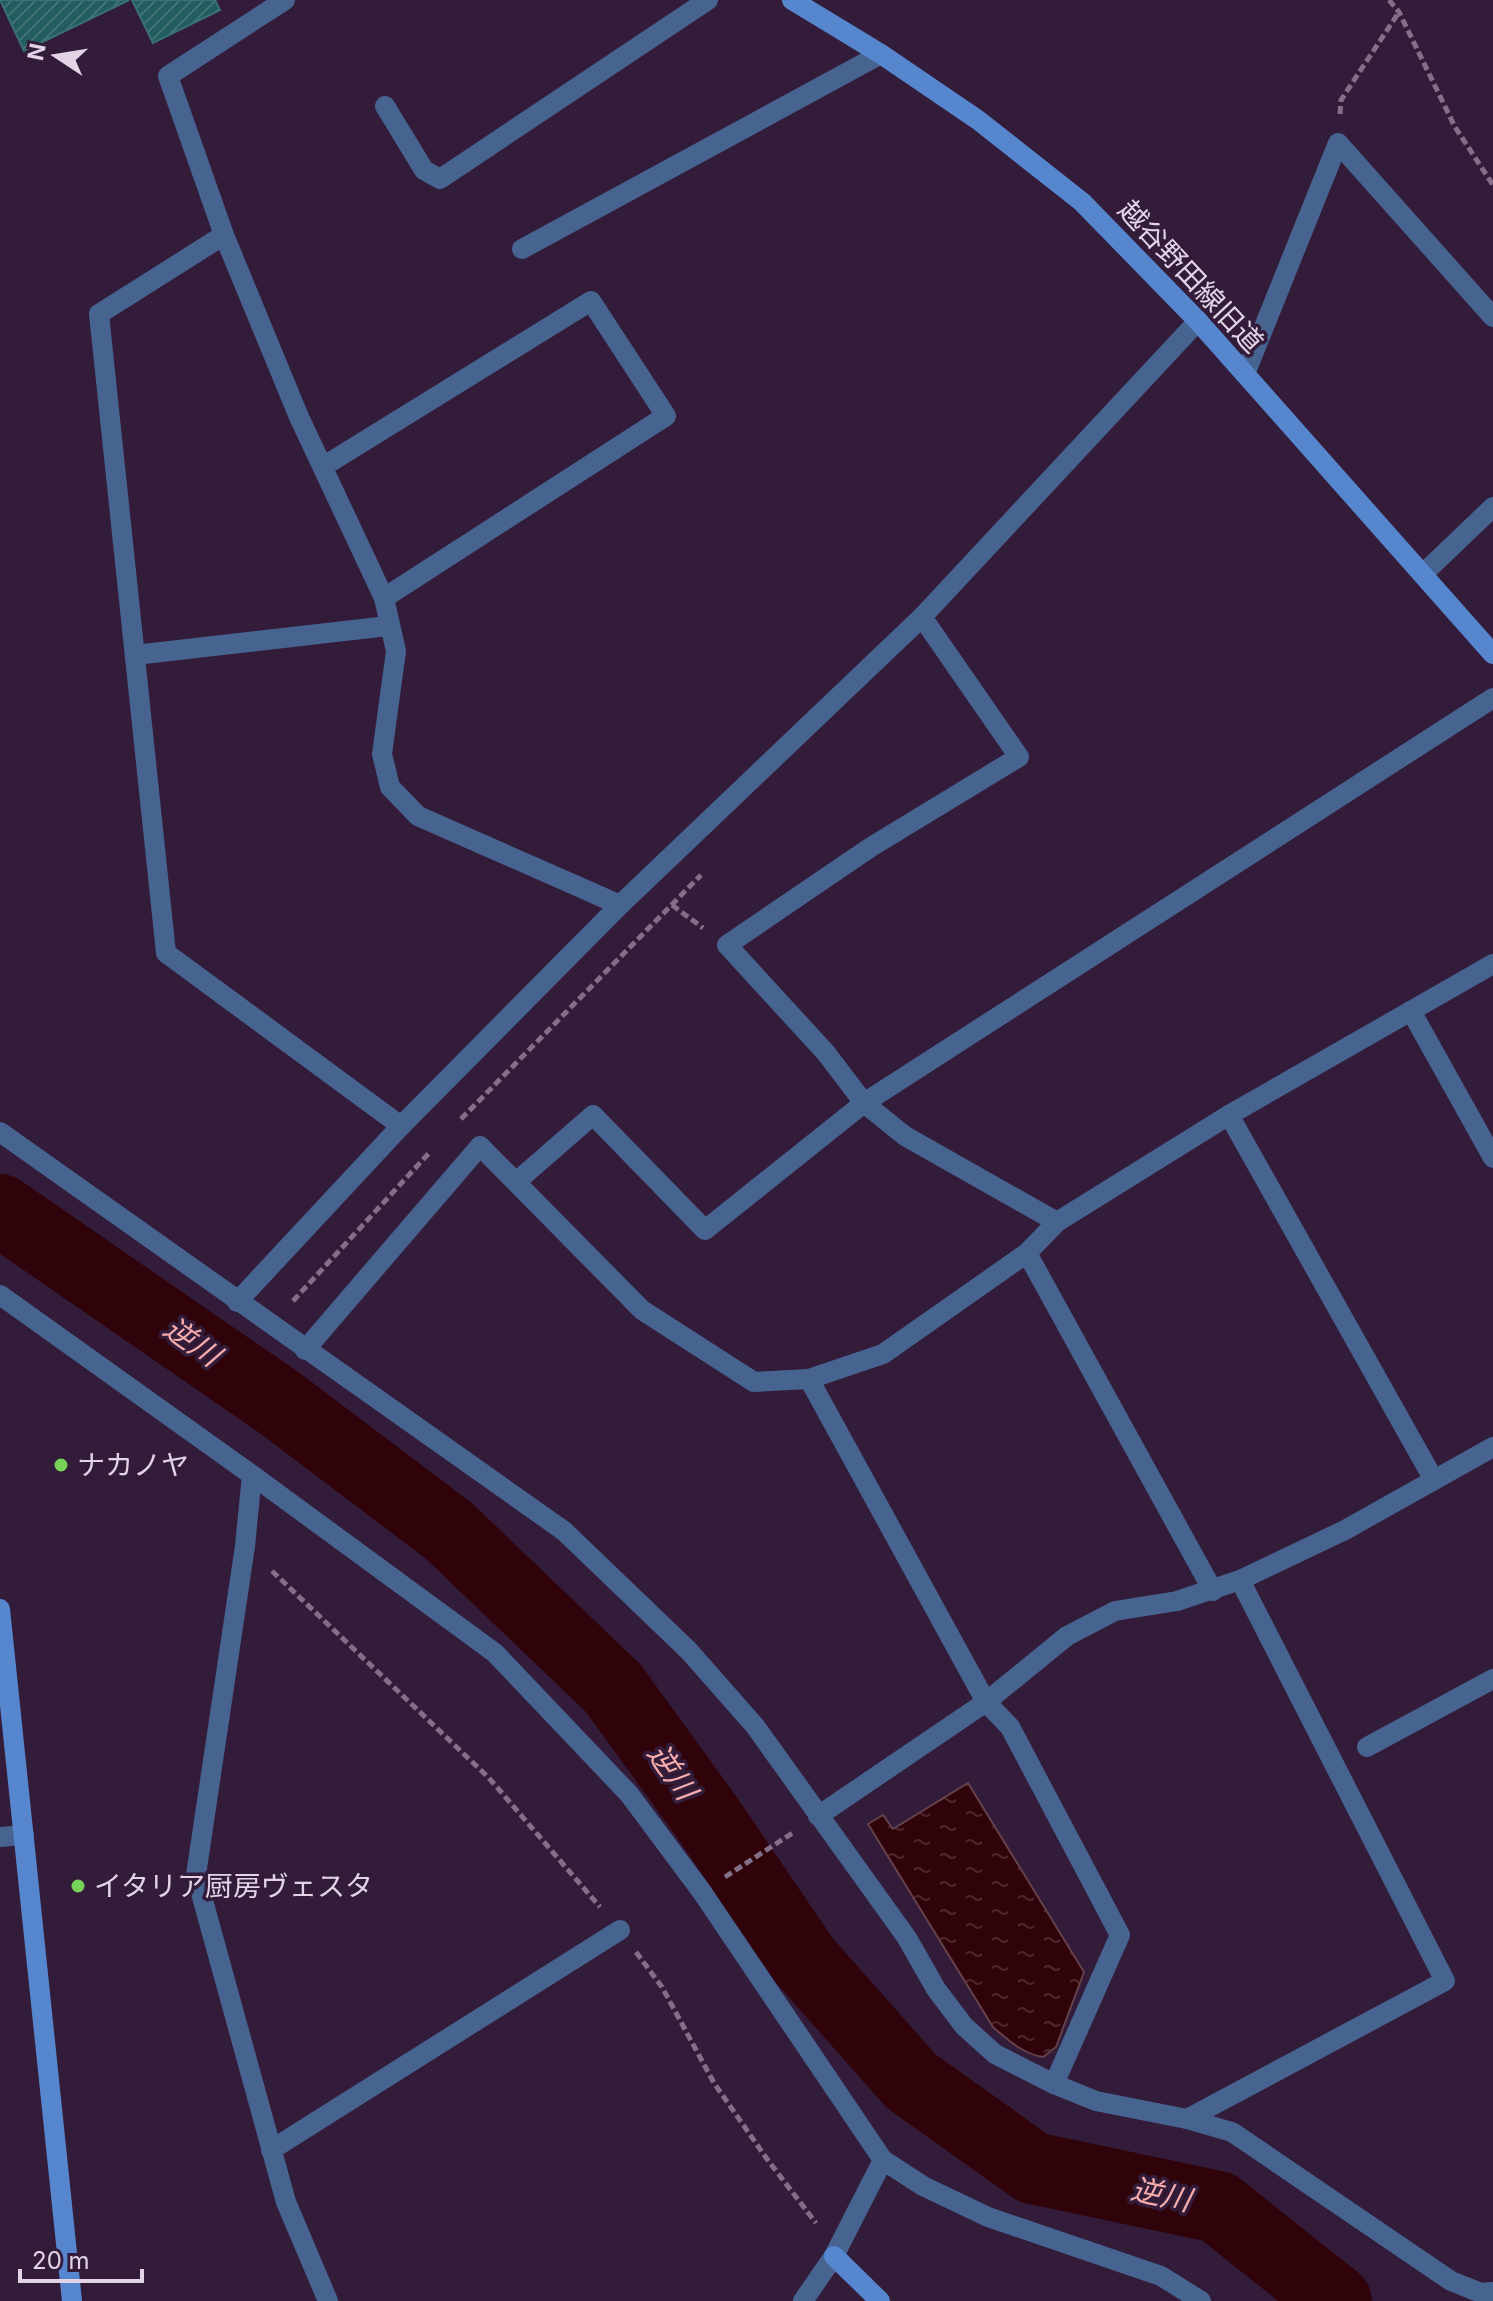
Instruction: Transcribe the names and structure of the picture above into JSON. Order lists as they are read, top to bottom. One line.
{"streets":{"street":["越谷野田線旧道"]},"water":["逆川"],"places":["ナカノヤ","イタリア厨房ヴェスタ"],"scale_bar":"20 m","north":"left"}
